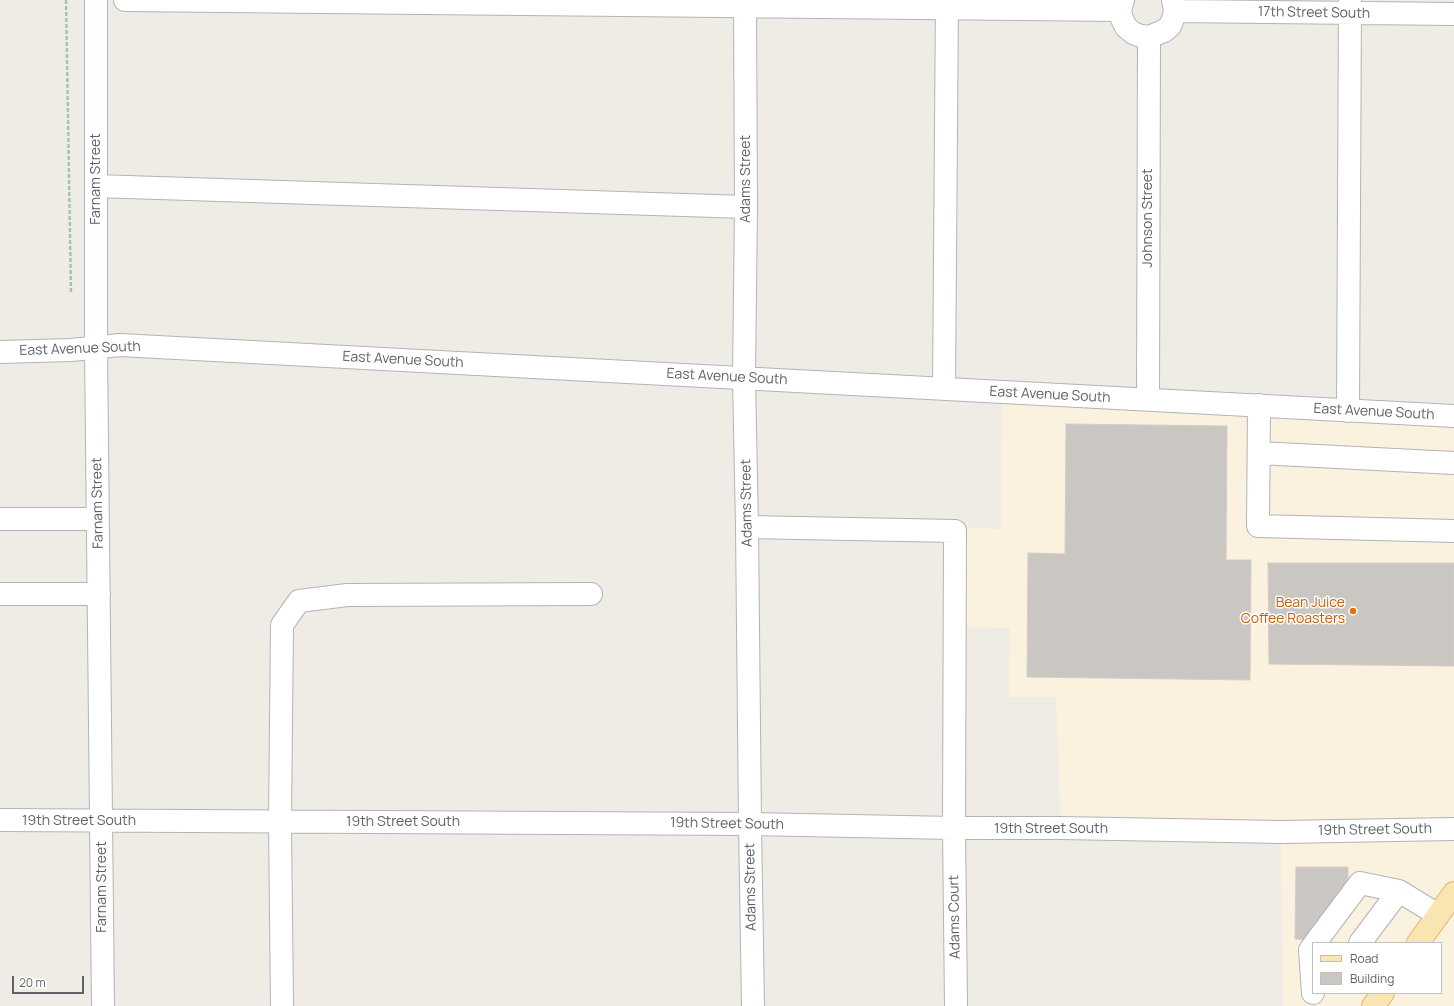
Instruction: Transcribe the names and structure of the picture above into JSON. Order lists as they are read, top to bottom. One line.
{"streets":{"street":["17th Street South","Farnam Street","Adams Street","Johnson Street","East Avenue South","19th Street South","Adams Court"]},"crossings":[["Farnam Street","East Avenue South"],["Farnam Street","19th Street South"],["Adams Street","East Avenue South"],["Adams Street","19th Street South"],["Adams Street","Adams Court"],["Johnson Street","East Avenue South"],["19th Street South","Adams Court"]],"places":["Bean Juice Coffee Roasters"],"legend":["Road","Building"],"scale_bar":"20 m"}
